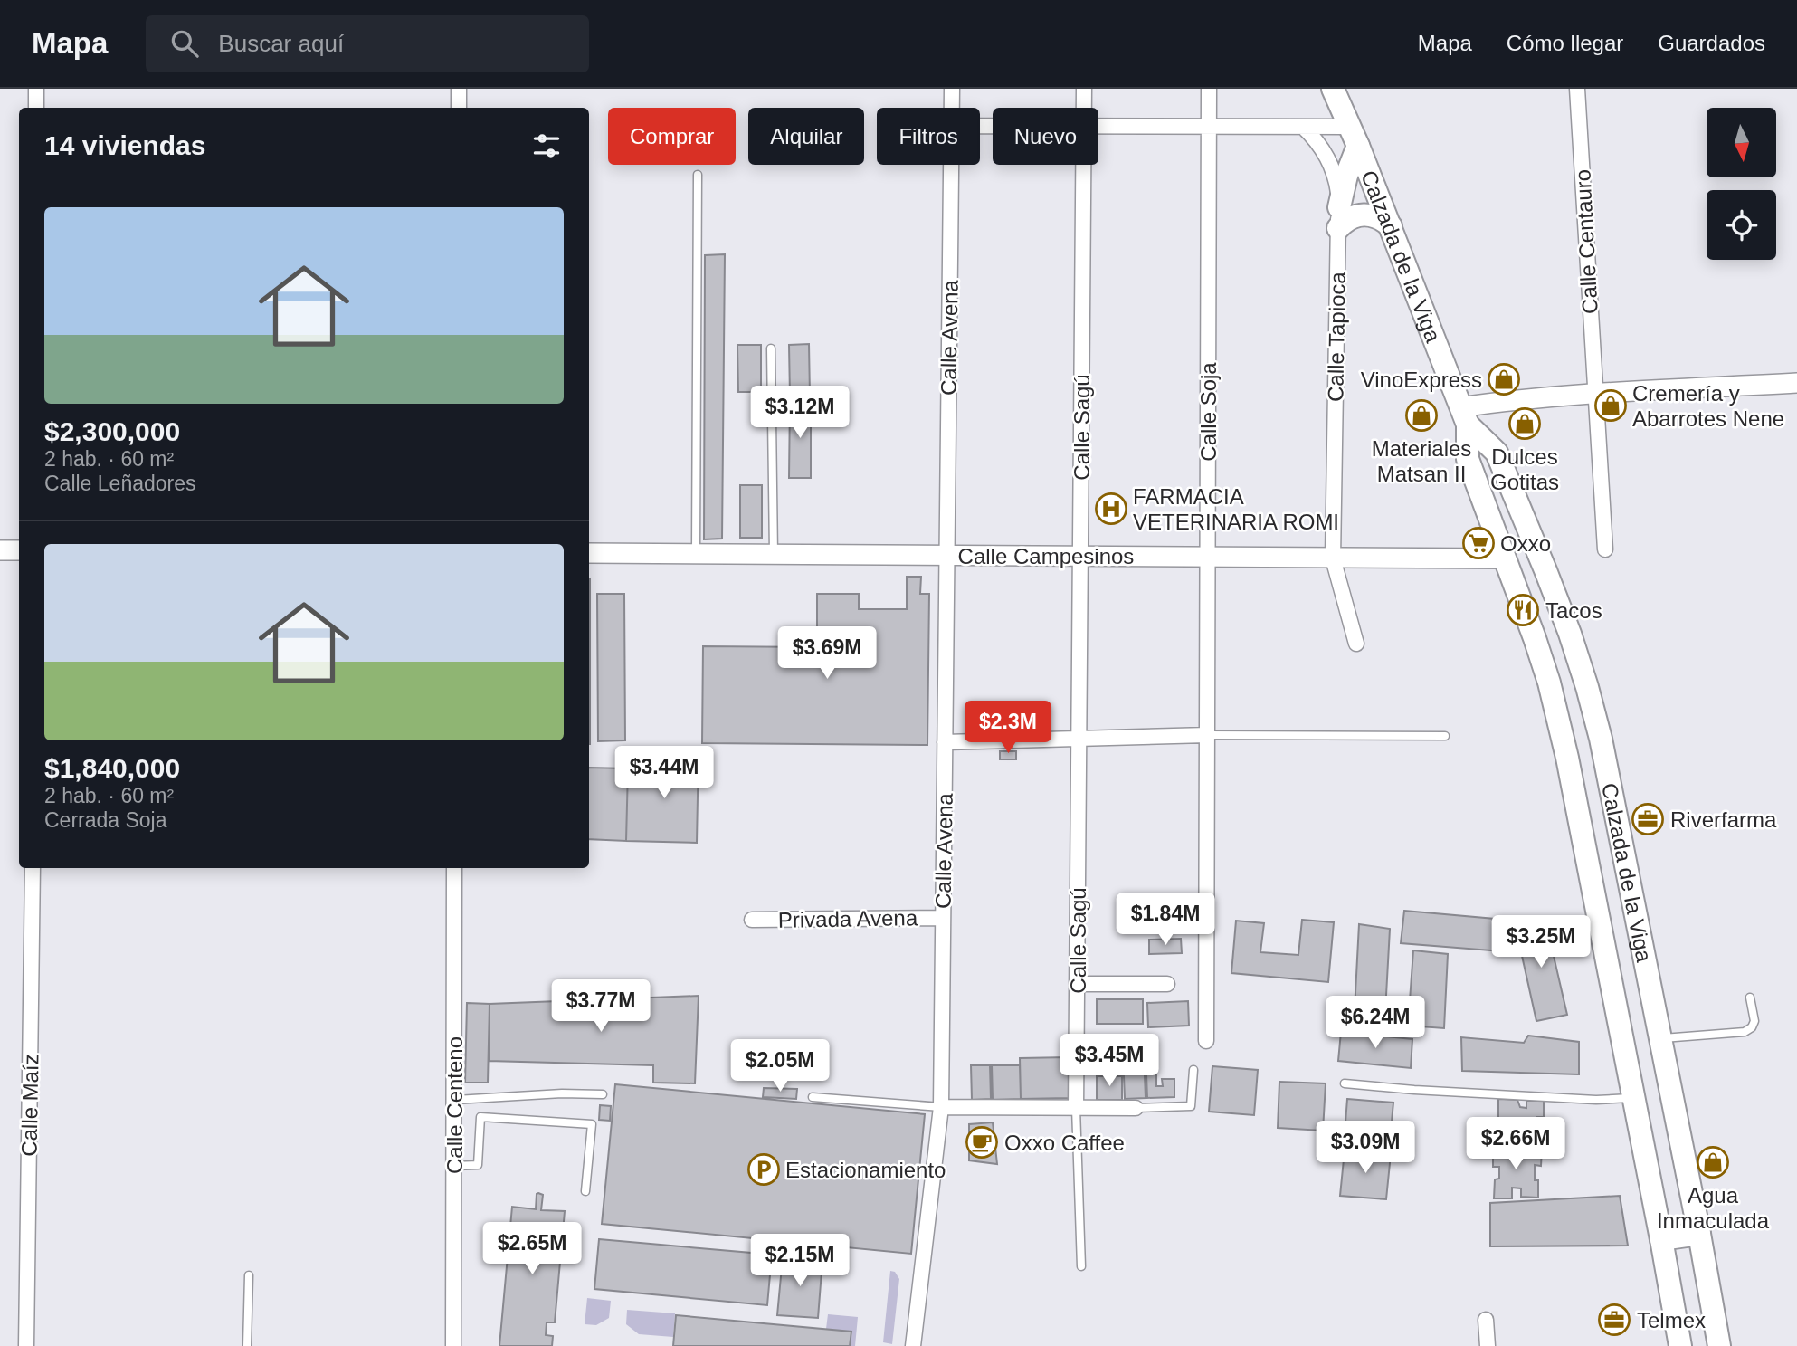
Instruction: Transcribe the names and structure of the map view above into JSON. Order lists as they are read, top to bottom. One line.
{"streets":{"main road":["Calzada de la Viga"],"street":["Calle Centauro","Calle Tapioca","Calle Avena","Calle Soja","Calle Sagú","Calle Campesinos","Privada Avena","Calle Maíz","Calle Centeno"]},"crossings":[["Calzada de la Viga","Calle Campesinos"],["Calle Tapioca","Calle Campesinos"],["Calle Avena","Calle Campesinos"],["Calle Avena","Privada Avena"],["Calle Soja","Calle Campesinos"],["Calle Sagú","Calle Campesinos"]],"places":{"shop":["VinoExpress","Cremería y Abarrotes Nene","Materiales Matsan II","Dulces Gotitas","Agua Inmaculada"],"hospital":["FARMACIA VETERINARIA ROMI"],"supermarket":["Oxxo"],"restaurant":["Tacos"],"office":["Riverfarma","Telmex"],"cafe":["Oxxo Caffee"],"parking":["Estacionamiento"]},"north":"bottom","page":{"header":"Mapa","search":"Buscar aquí","nav":["Mapa","Cómo llegar","Guardados"],"chip":["Comprar","Alquilar","Filtros","Nuevo"],"heading":"14 viviendas","list":[{"name":"$2,300,000","note":"2 hab. · 60 m² · Calle Leñadores"},{"name":"$1,840,000","note":"2 hab. · 60 m² · Cerrada Soja"}],"price":["$3.12M","$3.69M","$2.3M","$3.44M","$1.84M","$3.25M","$3.77M","$6.24M","$3.45M","$2.05M","$2.66M","$3.09M","$2.65M","$2.15M"]}}
